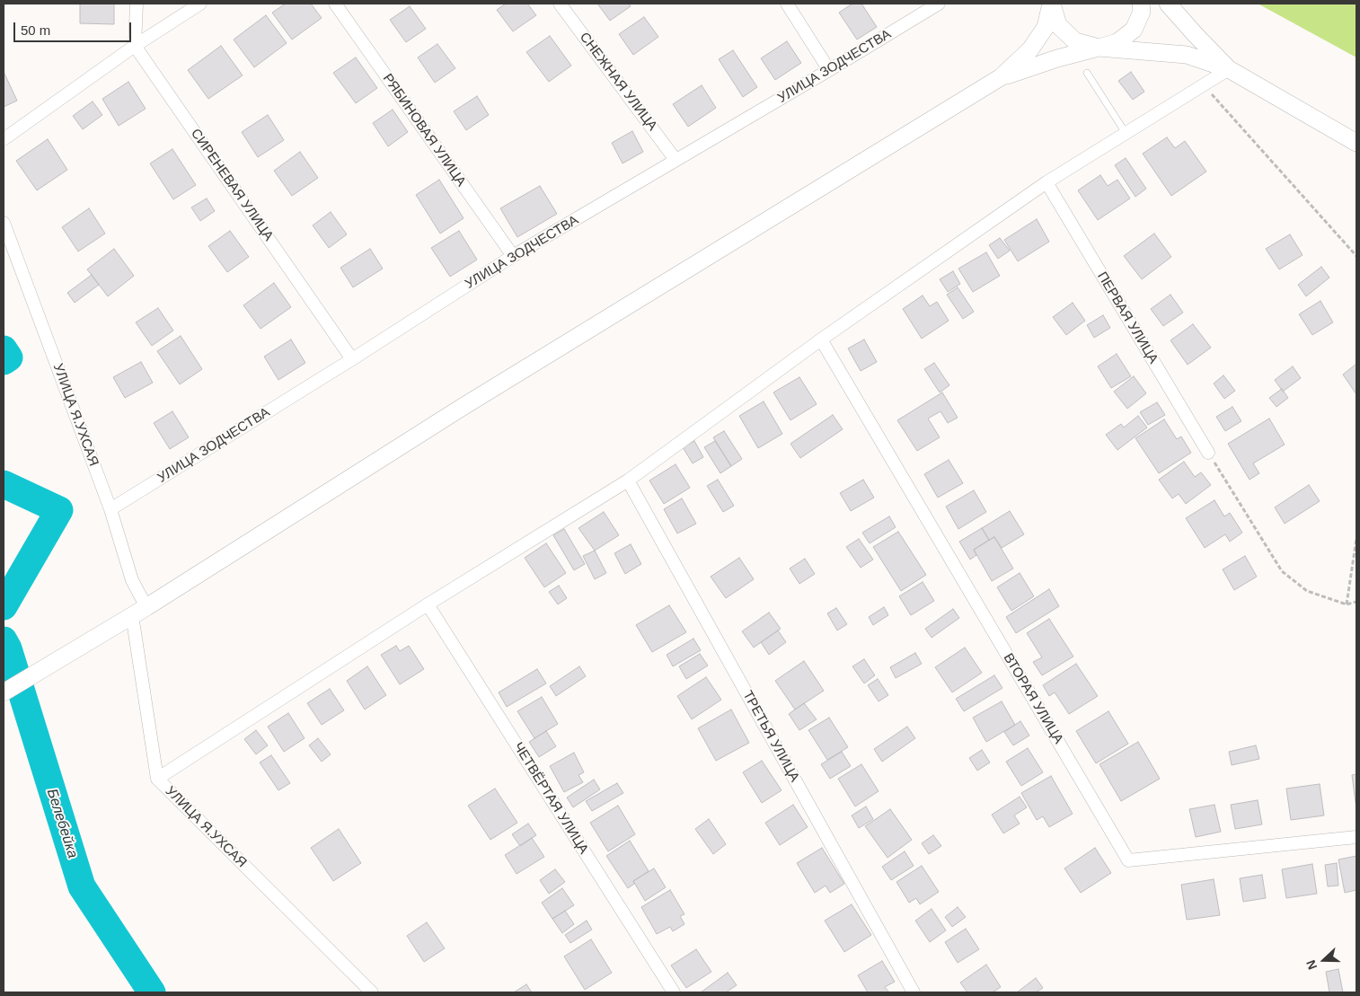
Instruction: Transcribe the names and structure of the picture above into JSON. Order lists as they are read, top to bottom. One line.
{"streets":{"street":["УЛИЦА ЗОДЧЕСТВА","СНЕЖНАЯ УЛИЦА","РЯБИНОВАЯ УЛИЦА","СИРЕНЕВАЯ УЛИЦА","ПЕРВАЯ УЛИЦА","УЛИЦА Я.УХСАЯ","ВТОРАЯ УЛИЦА","ТРЕТЬЯ УЛИЦА","ЧЕТВЁРТАЯ УЛИЦА"]},"crossings":[["УЛИЦА ЗОДЧЕСТВА","СНЕЖНАЯ УЛИЦА"],["УЛИЦА ЗОДЧЕСТВА","РЯБИНОВАЯ УЛИЦА"],["УЛИЦА ЗОДЧЕСТВА","СИРЕНЕВАЯ УЛИЦА"],["УЛИЦА ЗОДЧЕСТВА","УЛИЦА Я.УХСАЯ"]],"water":["Белебейка"],"scale_bar":"50 m","north":"left"}
